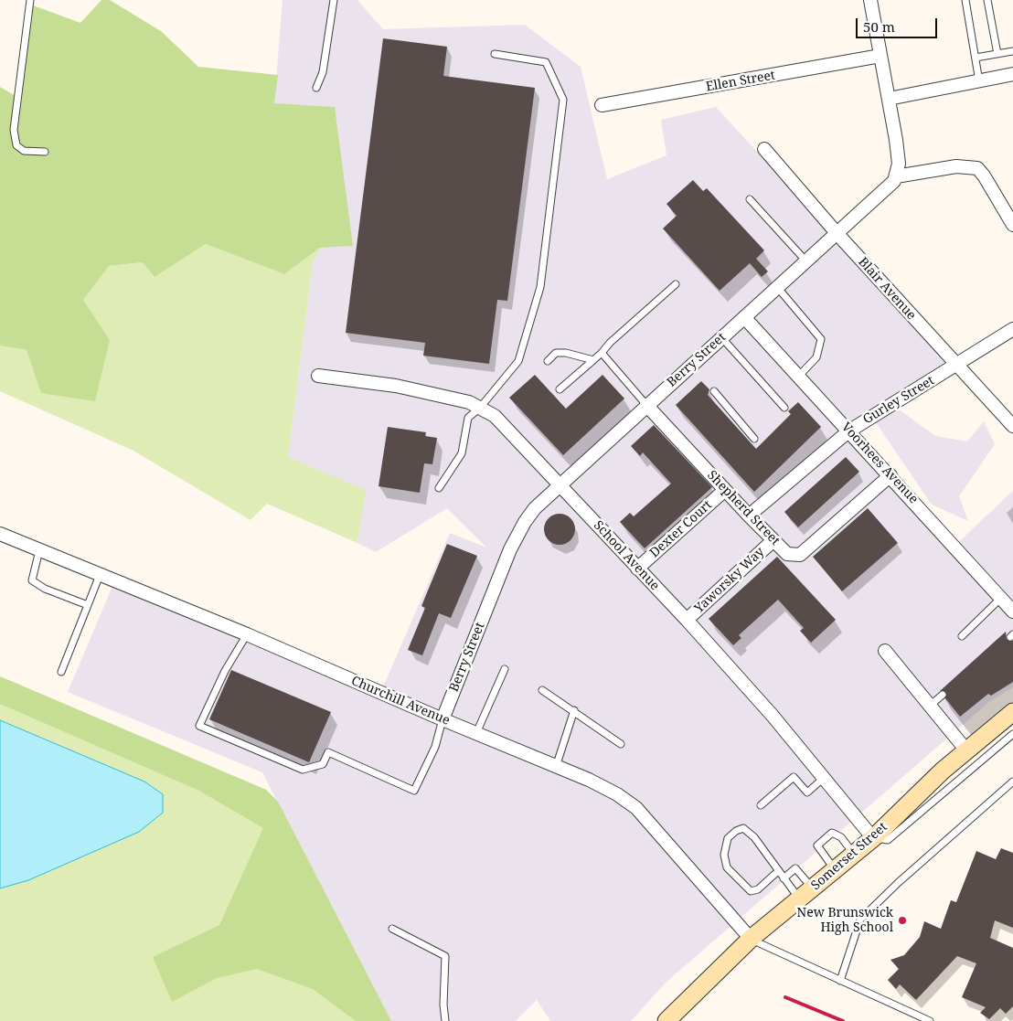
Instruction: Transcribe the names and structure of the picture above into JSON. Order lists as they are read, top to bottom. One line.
{"streets":{"main road":["Somerset Street"],"street":["Ellen Street","Blair Avenue","Berry Street","Gurley Street","Voorhees Avenue","Shepherd Street","Dexter Court","School Avenue","Yaworsky Way","Churchill Avenue"]},"crossings":[["Blair Avenue","Berry Street"],["Blair Avenue","Gurley Street"],["Berry Street","Voorhees Avenue"],["Berry Street","Shepherd Street"],["Berry Street","School Avenue"],["Berry Street","Churchill Avenue"],["Gurley Street","Voorhees Avenue"],["Gurley Street","Shepherd Street"],["Voorhees Avenue","Shepherd Street"],["Shepherd Street","Dexter Court"],["Shepherd Street","Yaworsky Way"],["Dexter Court","School Avenue"],["School Avenue","Yaworsky Way"],["School Avenue","Somerset Street"],["Churchill Avenue","Somerset Street"]],"places":["New Brunswick High School"],"scale_bar":"50 m"}
